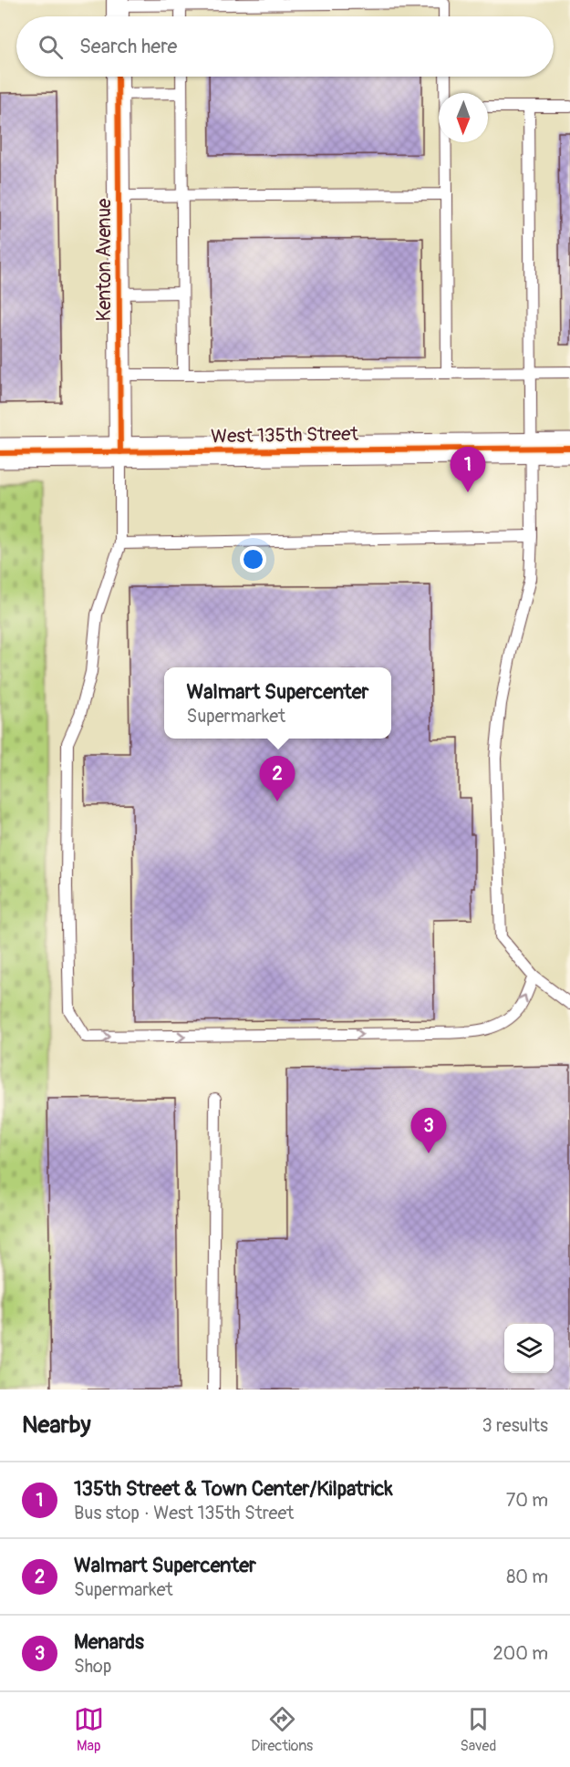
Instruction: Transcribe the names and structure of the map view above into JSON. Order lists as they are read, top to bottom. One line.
{"streets":{"street":["Kenton Avenue","West 135th Street"]},"crossings":[["Kenton Avenue","West 135th Street"]],"north":"bottom","page":{"search":"Search here","pins":["1","2","3"],"popup":["Walmart Supercenter","Supermarket"],"heading":["Nearby","3 results"],"list":[{"mark":"1","name":"135th Street & Town Center/Kilpatrick","note":"Bus stop · West 135th Street","value":"70 m"},{"mark":"2","name":"Walmart Supercenter","note":"Supermarket","value":"80 m"},{"mark":"3","name":"Menards","note":"Shop","value":"200 m"}],"nav":["Map","Directions","Saved"]}}
